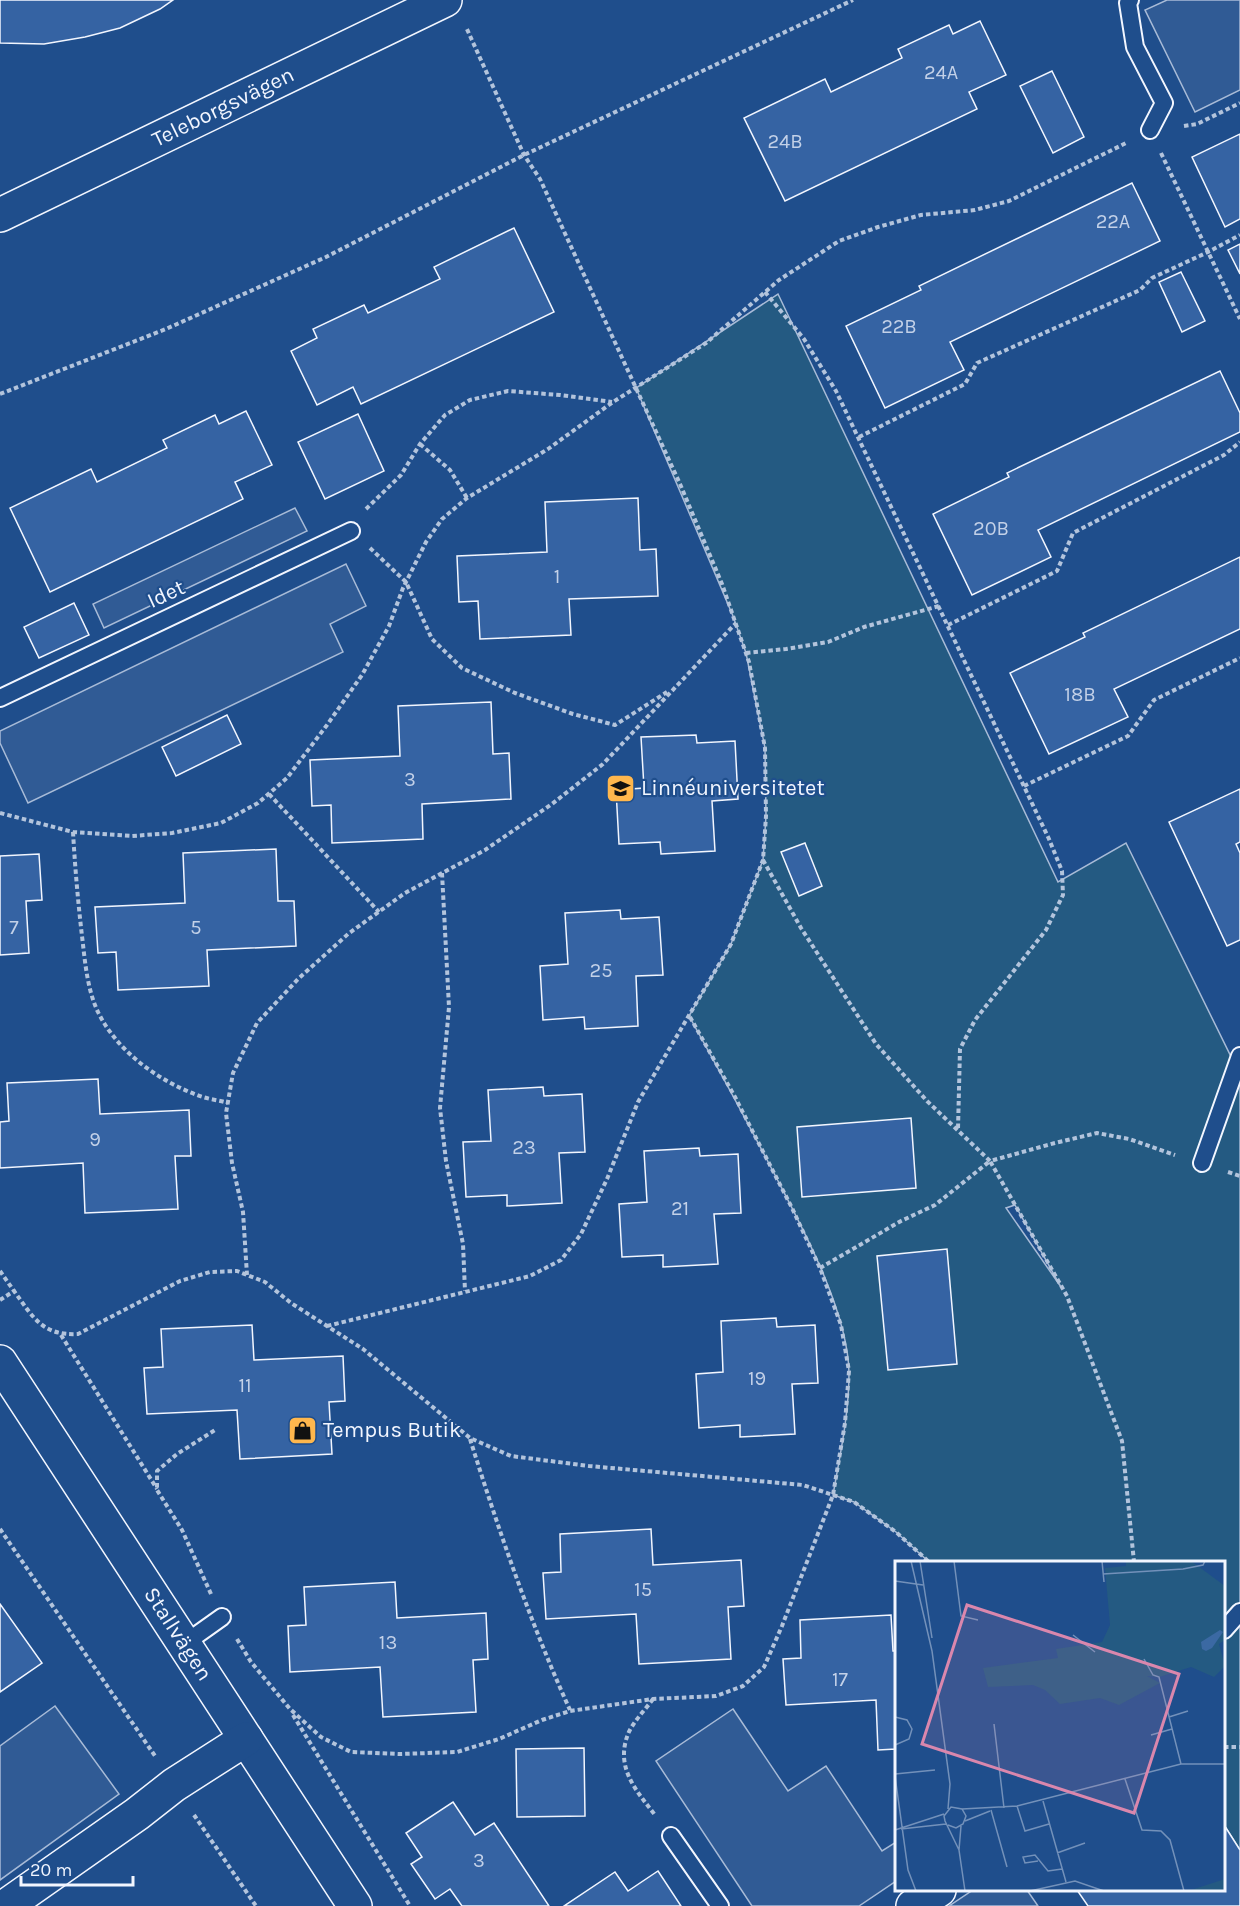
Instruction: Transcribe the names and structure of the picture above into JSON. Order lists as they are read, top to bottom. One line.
{"streets":{"street":["Teleborgsvägen","Stallvägen"],"lane":["Idet"]},"places":{"school or university":["Linnéuniversitetet"],"shop":["Tempus Butik"]},"house_numbers":["24A","24B","22A","22B","20B","1","18B","3","7","5","25","9","23","21","19","11","15","13","17","3"],"scale_bar":"20 m"}
